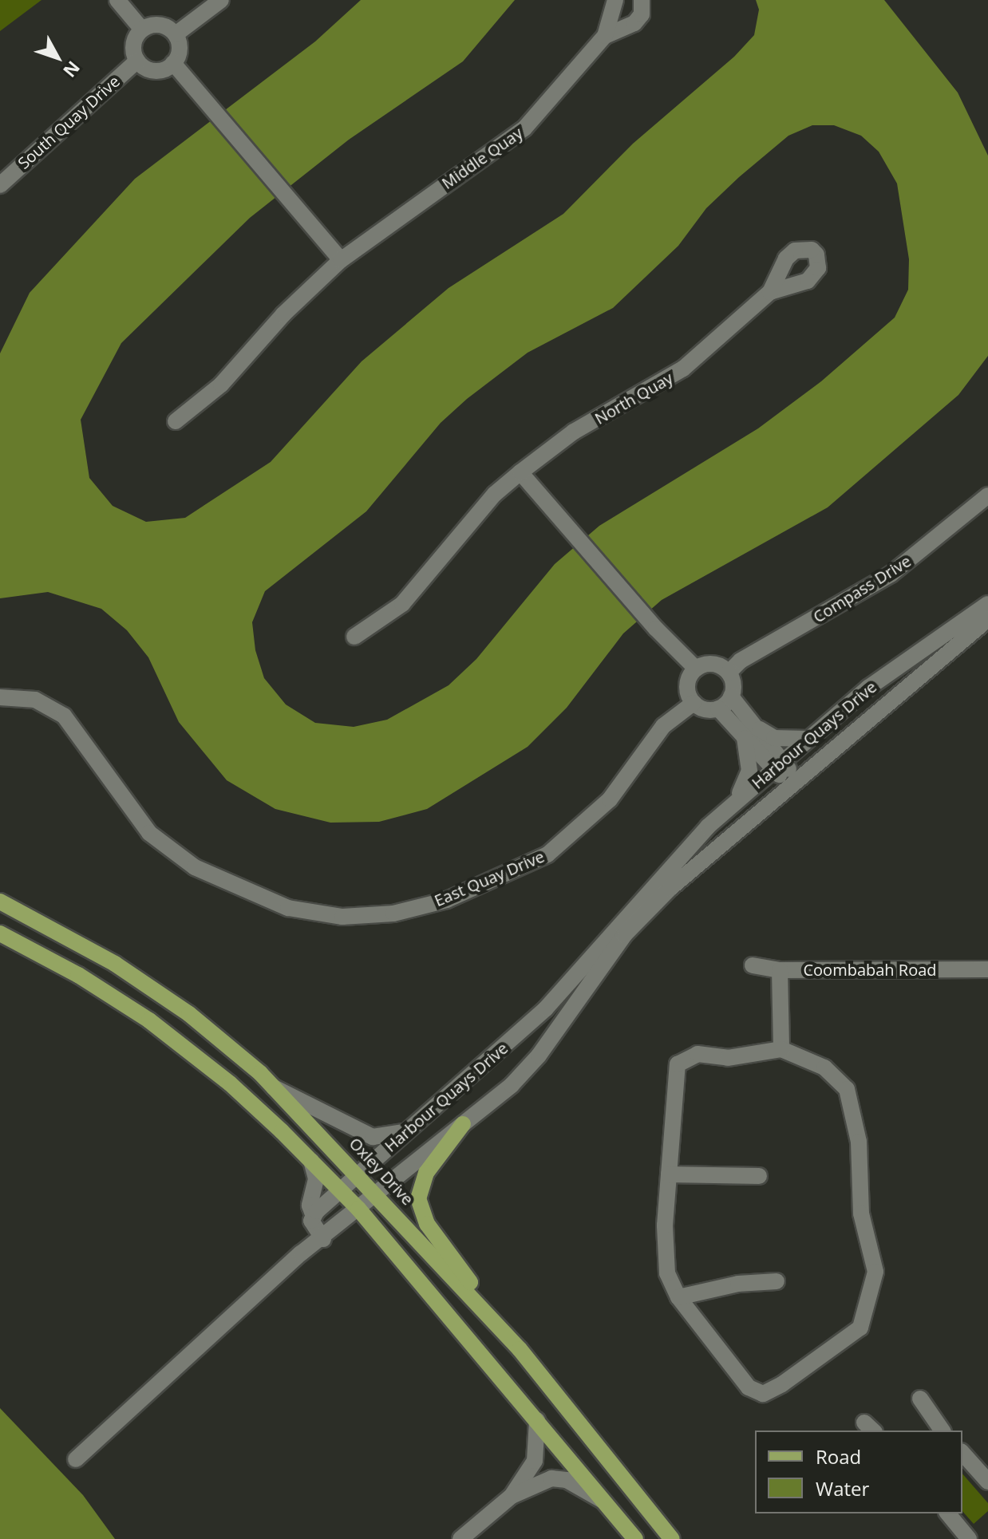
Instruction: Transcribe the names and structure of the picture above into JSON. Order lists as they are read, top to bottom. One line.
{"streets":{"main road":["Oxley Drive"],"street":["South Quay Drive","Middle Quay","North Quay","Compass Drive","Harbour Quays Drive","East Quay Drive","Coombabah Road"]},"crossings":[["Compass Drive","East Quay Drive"],["Harbour Quays Drive","Oxley Drive"]],"legend":["Road","Water"],"north":"bottom right"}
